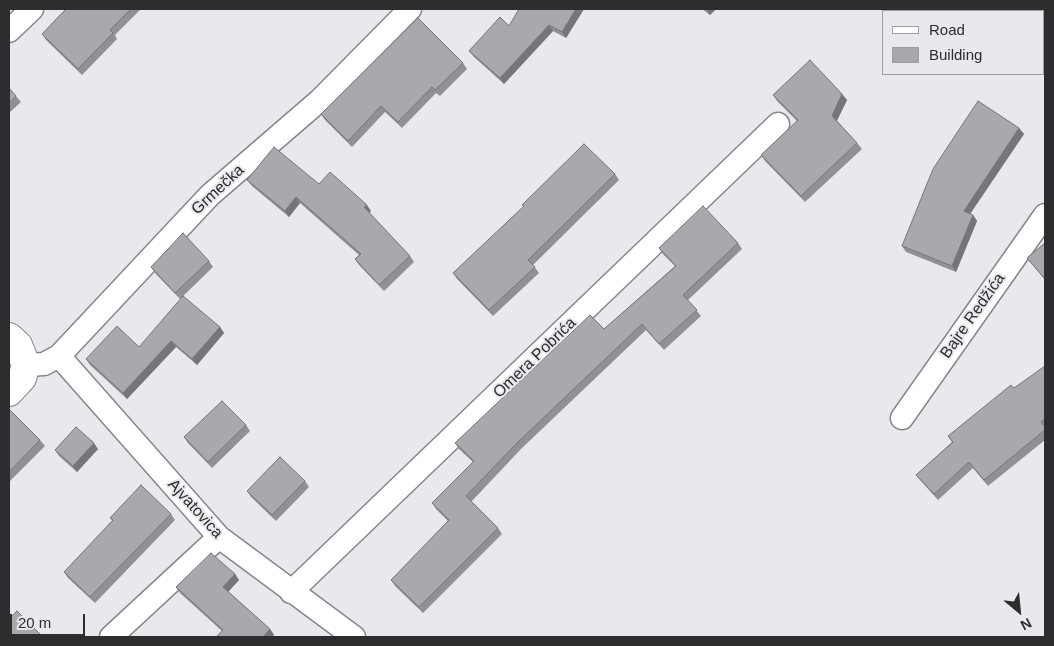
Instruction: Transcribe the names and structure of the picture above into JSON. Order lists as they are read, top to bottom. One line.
{"streets":{"street":["Grmečka","Bajre Redžića","Omera Pobrića","Ajvatovica"]},"crossings":[["Grmečka","Ajvatovica"],["Omera Pobrića","Ajvatovica"]],"legend":["Road","Building"],"scale_bar":"20 m","north":"bottom right"}
